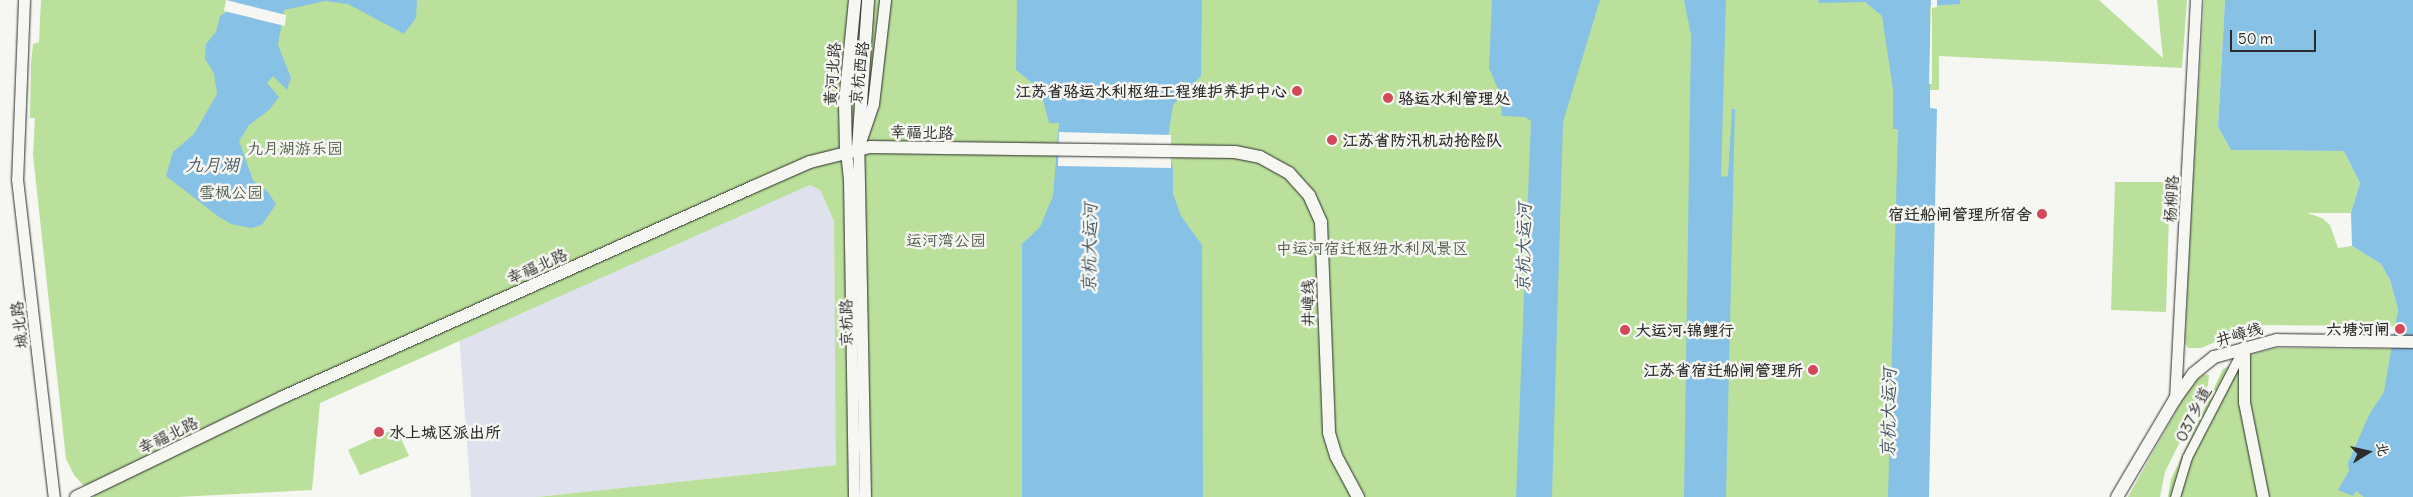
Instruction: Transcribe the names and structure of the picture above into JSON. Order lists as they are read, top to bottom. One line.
{"streets":{"main road":["黄河北路","幸福北路","井嶂线"],"street":["京杭西路","杨柳路","京杭路","城北路","037乡道"]},"crossings":[["京杭西路","黄河北路"],["京杭西路","幸福北路"],["京杭西路","京杭路"],["黄河北路","幸福北路"],["黄河北路","京杭路"],["幸福北路","井嶂线"],["幸福北路","京杭路"],["杨柳路","井嶂线"],["井嶂线","037乡道"]],"water":["九月湖","京杭大运河"],"parks":["九月湖游乐园","雪枫公园","运河湾公园","中运河宿迁枢纽水利风景区"],"places":["江苏省骆运水利枢纽工程维护养护中心","骆运水利管理处","江苏省防汛机动抢险队","宿迁船闸管理所宿舍","六塘河闸","大运河·锦鲤行","江苏省宿迁船闸管理所","水上城区派出所"],"scale_bar":"50 m","north":"right"}
